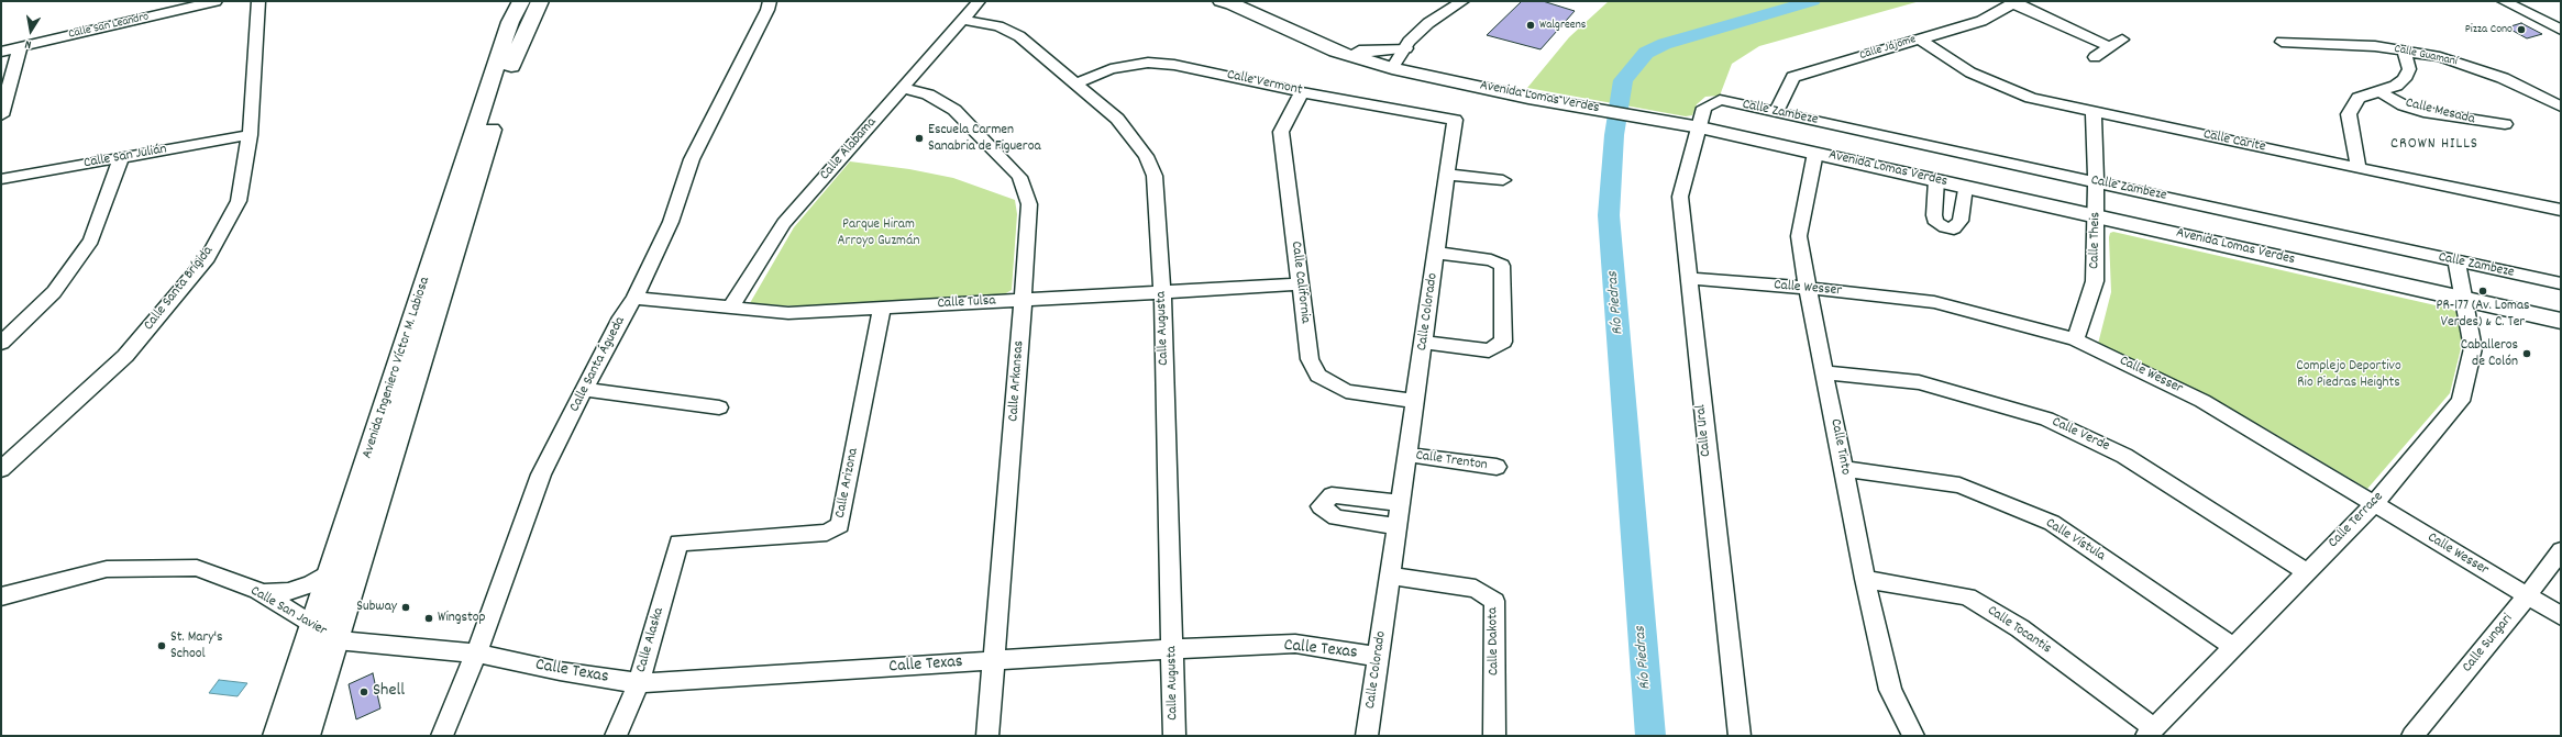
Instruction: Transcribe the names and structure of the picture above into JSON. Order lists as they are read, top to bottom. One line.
{"streets":{"main road":["Avenida Lomas Verdes","Avenida Ingeniero Víctor M. Labiosa"],"street":["Calle San Leandro","Calle Jájome","Calle Guamaní","Calle Vermont","Calle Mesada","Calle Zambeze","Calle Carite","Calle Alabama","Calle San Julián","Calle Theis","Calle California","Calle Santa Brígida","Calle Wesser","Calle Tulsa","Calle Colorado","Calle Augusta","Calle Santa Águeda","Calle Arkansas","Calle Ural","Calle Verde","Calle Tinto","Calle Trenton","Calle Arizona","Calle Terrace","Calle Vístula","Calle San Javier","Calle Tocantis","Calle Alaska","Calle Dakota","Calle Sungari","Calle Texas"]},"crossings":[["Calle Jájome","Calle Zambeze"],["Calle Jájome","Calle Carite"],["Calle Vermont","Calle California"],["Calle Vermont","Calle Colorado"],["Calle Vermont","Calle Augusta"],["Avenida Lomas Verdes","Calle Zambeze"],["Avenida Lomas Verdes","Calle Theis"],["Avenida Lomas Verdes","Calle Ural"],["Avenida Lomas Verdes","Calle Tinto"],["Avenida Lomas Verdes","Calle Terrace"],["Calle Zambeze","Calle Theis"],["Calle Zambeze","Calle Ural"],["Calle Zambeze","Calle Terrace"],["Calle Carite","Calle Theis"],["Calle Alabama","Calle Tulsa"],["Calle Alabama","Calle Augusta"],["Calle Alabama","Calle Arkansas"],["Calle San Julián","Calle Santa Brígida"],["Calle Theis","Calle Wesser"],["Calle California","Calle Tulsa"],["Calle California","Calle Colorado"],["Calle Wesser","Calle Ural"],["Calle Wesser","Calle Tinto"],["Calle Wesser","Calle Terrace"],["Calle Wesser","Calle Sungari"],["Calle Tulsa","Calle Augusta"],["Calle Tulsa","Calle Santa Águeda"],["Calle Tulsa","Calle Arkansas"],["Calle Tulsa","Calle Arizona"],["Calle Colorado","Calle Trenton"],["Calle Colorado","Calle Dakota"],["Calle Colorado","Calle Texas"],["Calle Augusta","Calle Texas"],["Calle Santa Águeda","Calle San Javier"],["Calle Santa Águeda","Calle Texas"],["Avenida Ingeniero Víctor M. Labiosa","Calle San Javier"],["Calle Arkansas","Calle Texas"],["Calle Verde","Calle Tinto"],["Calle Verde","Calle Terrace"],["Calle Tinto","Calle Vístula"],["Calle Tinto","Calle Tocantis"],["Calle Arizona","Calle Alaska"],["Calle Terrace","Calle Vístula"],["Calle Terrace","Calle Tocantis"],["Calle San Javier","Calle Texas"],["Calle Alaska","Calle Texas"]],"districts":["CROWN HILLS"],"water":["Río Piedras"],"parks":["Parque Hiram Arroyo Guzmán","Complejo Deportivo Rio Piedras Heights"],"places":["Walgreens","Pizza Cono","Escuela Carmen Sanabria de Figueroa","PR-177 (Av. Lomas Verdes) & C. Ter","Caballeros de Colón","Subway","Wingstop","St. Mary's School","Shell"],"north":"bottom"}
